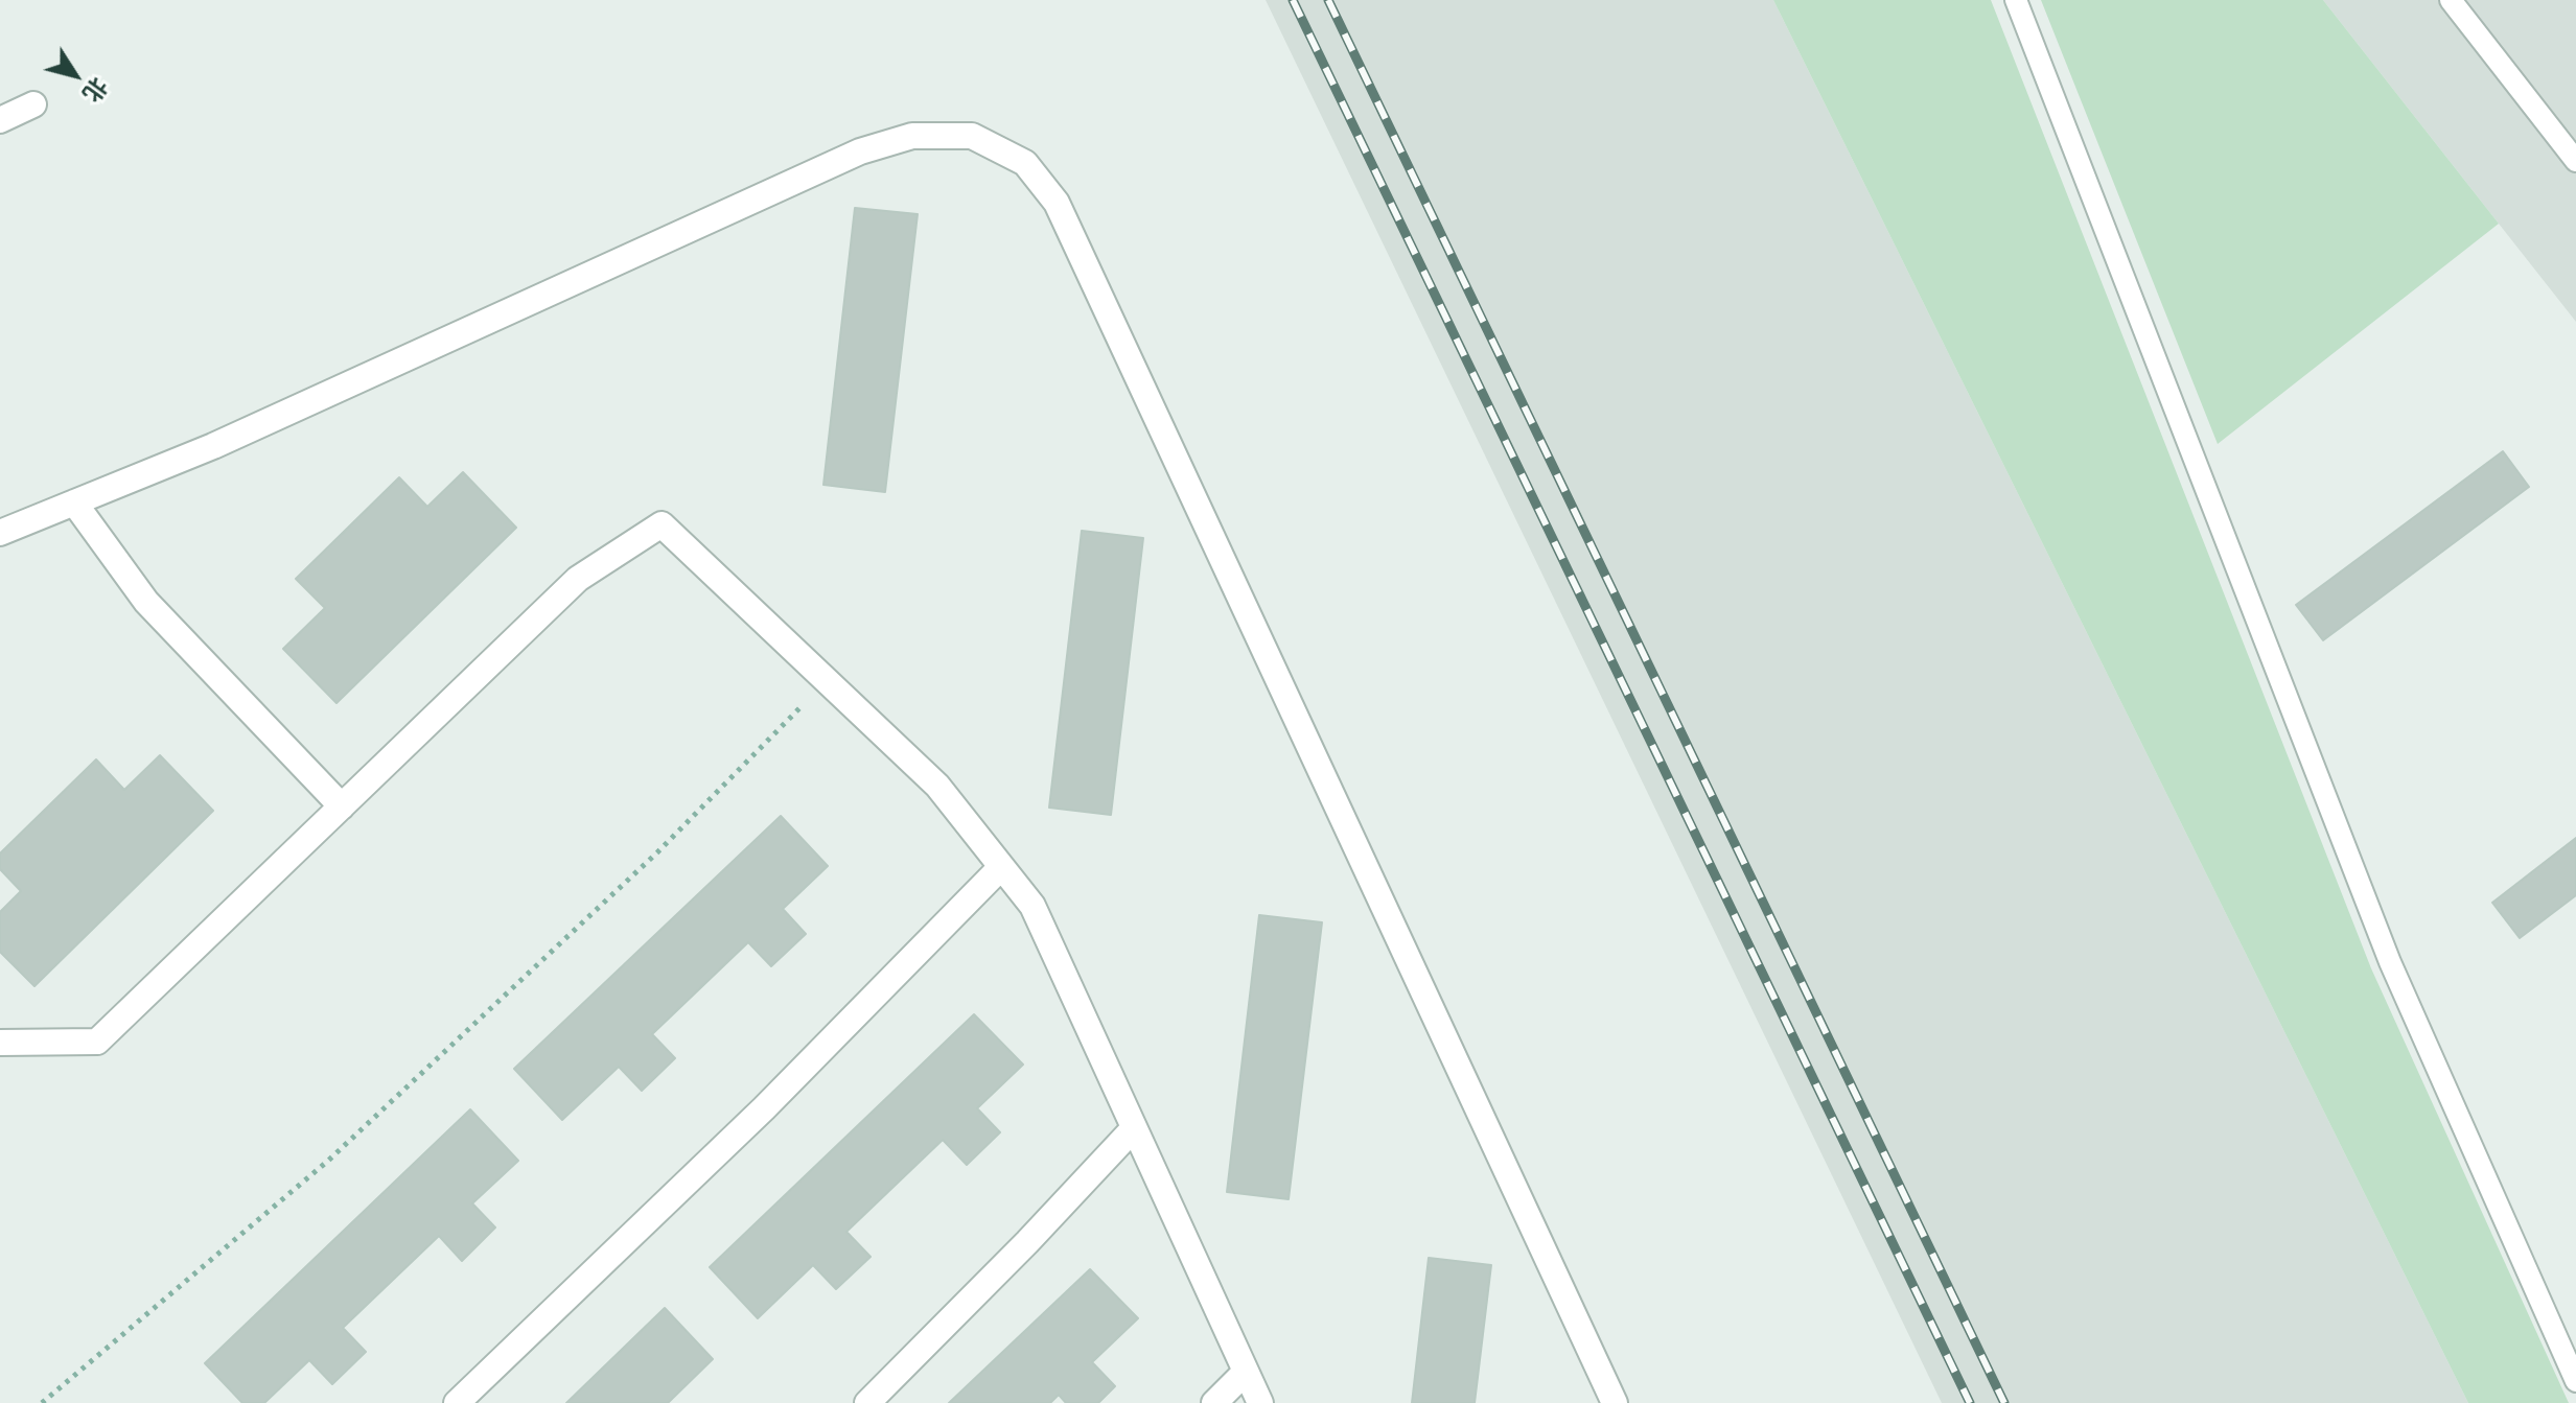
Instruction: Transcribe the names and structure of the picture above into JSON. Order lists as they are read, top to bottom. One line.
{"north":"bottom right"}
